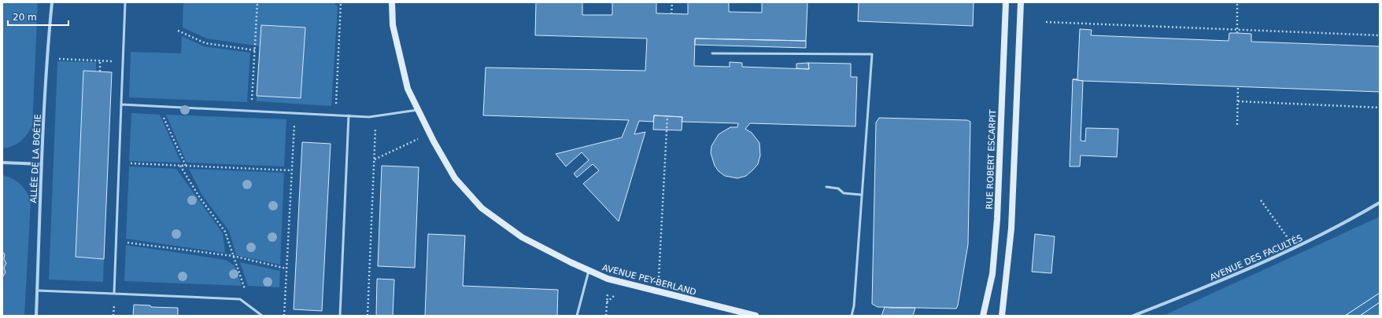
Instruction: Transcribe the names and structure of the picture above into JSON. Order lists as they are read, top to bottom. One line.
{"streets":{"street":["ALLÉE DE LA BOÉTIE","RUE ROBERT ESCARPIT","AVENUE DES FACULTÉS","AVENUE PEY-BERLAND"]},"scale_bar":"20 m"}
